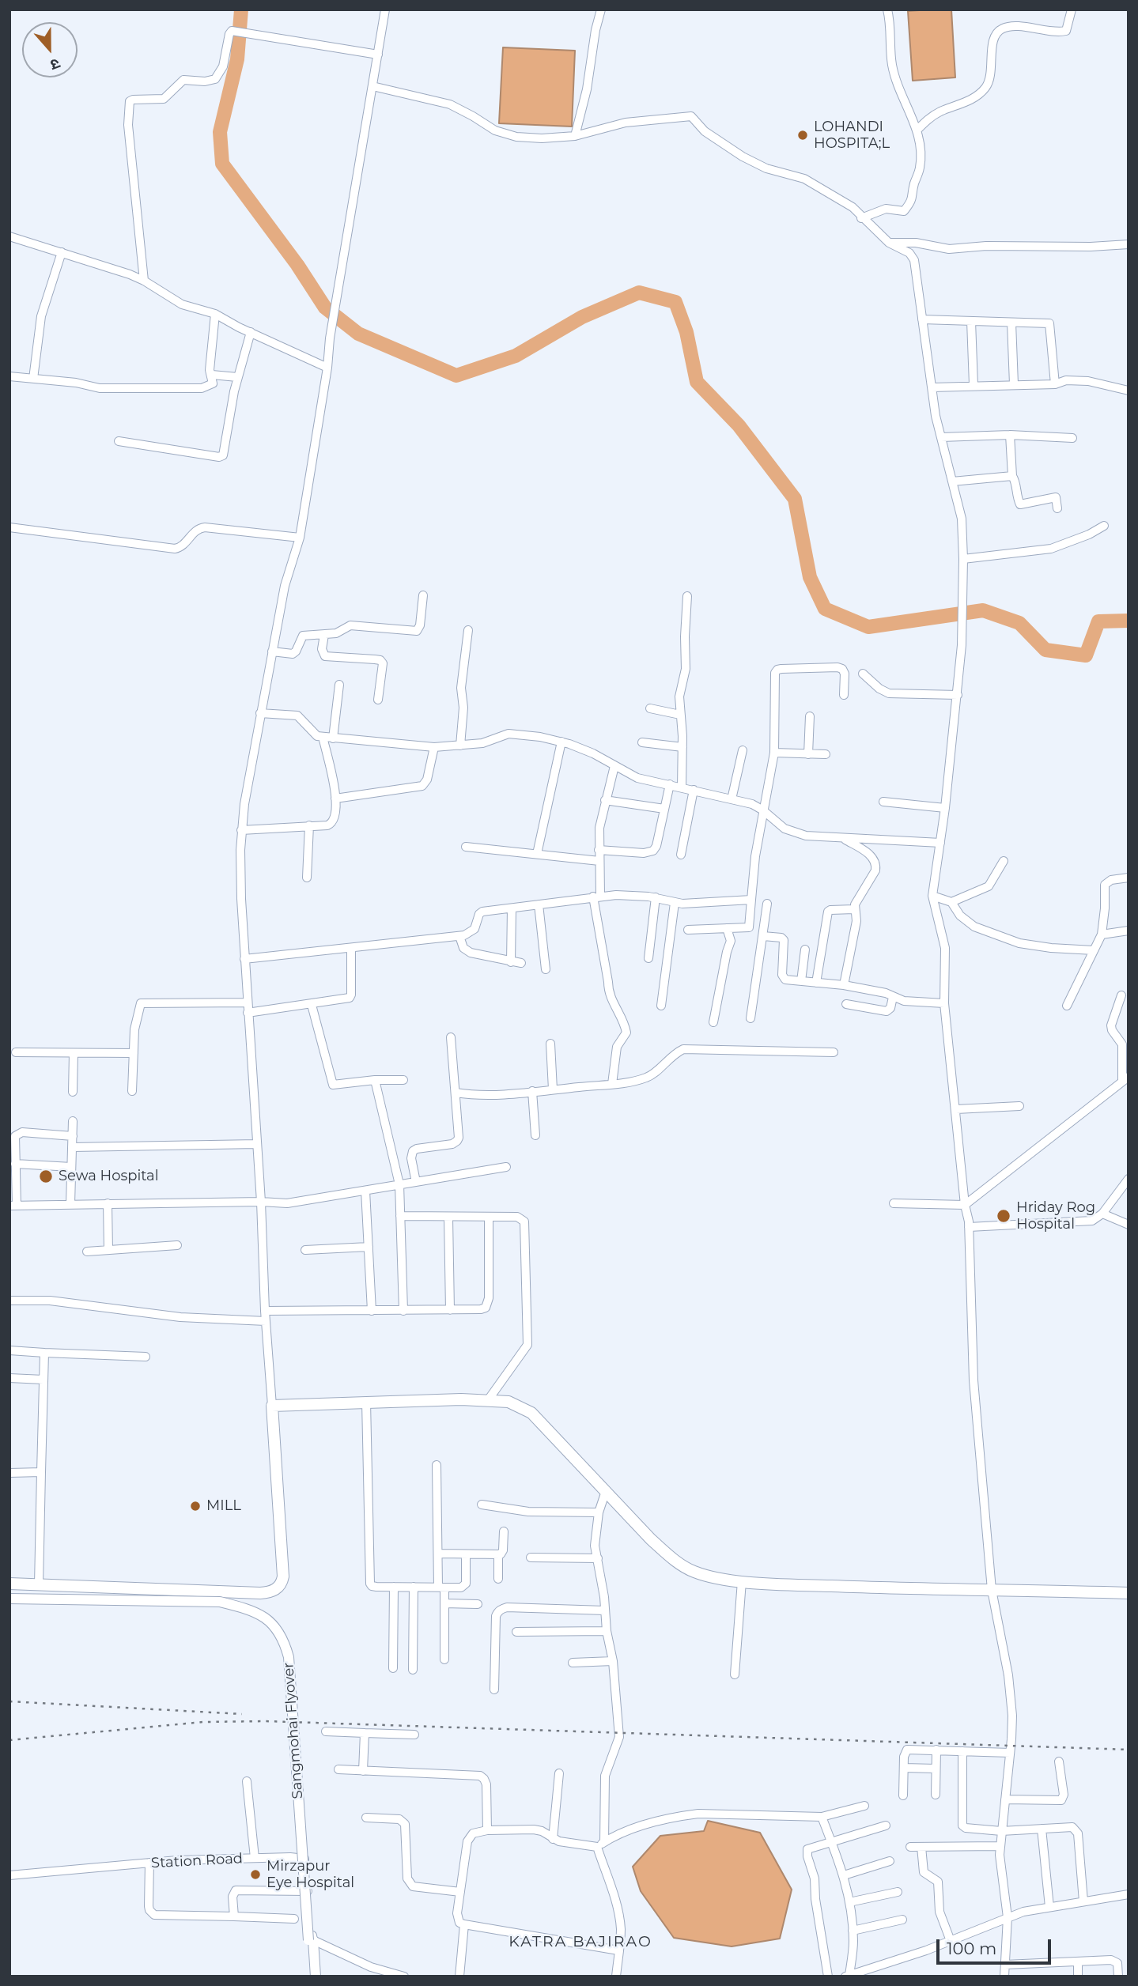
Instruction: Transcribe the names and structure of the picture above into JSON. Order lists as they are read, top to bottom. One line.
{"streets":{"main road":["Sangmohai Flyover"],"street":["Station Road"]},"crossings":[["Sangmohai Flyover","Station Road"]],"districts":["KATRA BAJIRAO"],"places":["LOHANDI HOSPITA;L","Sewa Hospital","Hriday Rog Hospital","MILL","Mirzapur Eye Hospital"],"scale_bar":"100 m","north":"bottom"}
